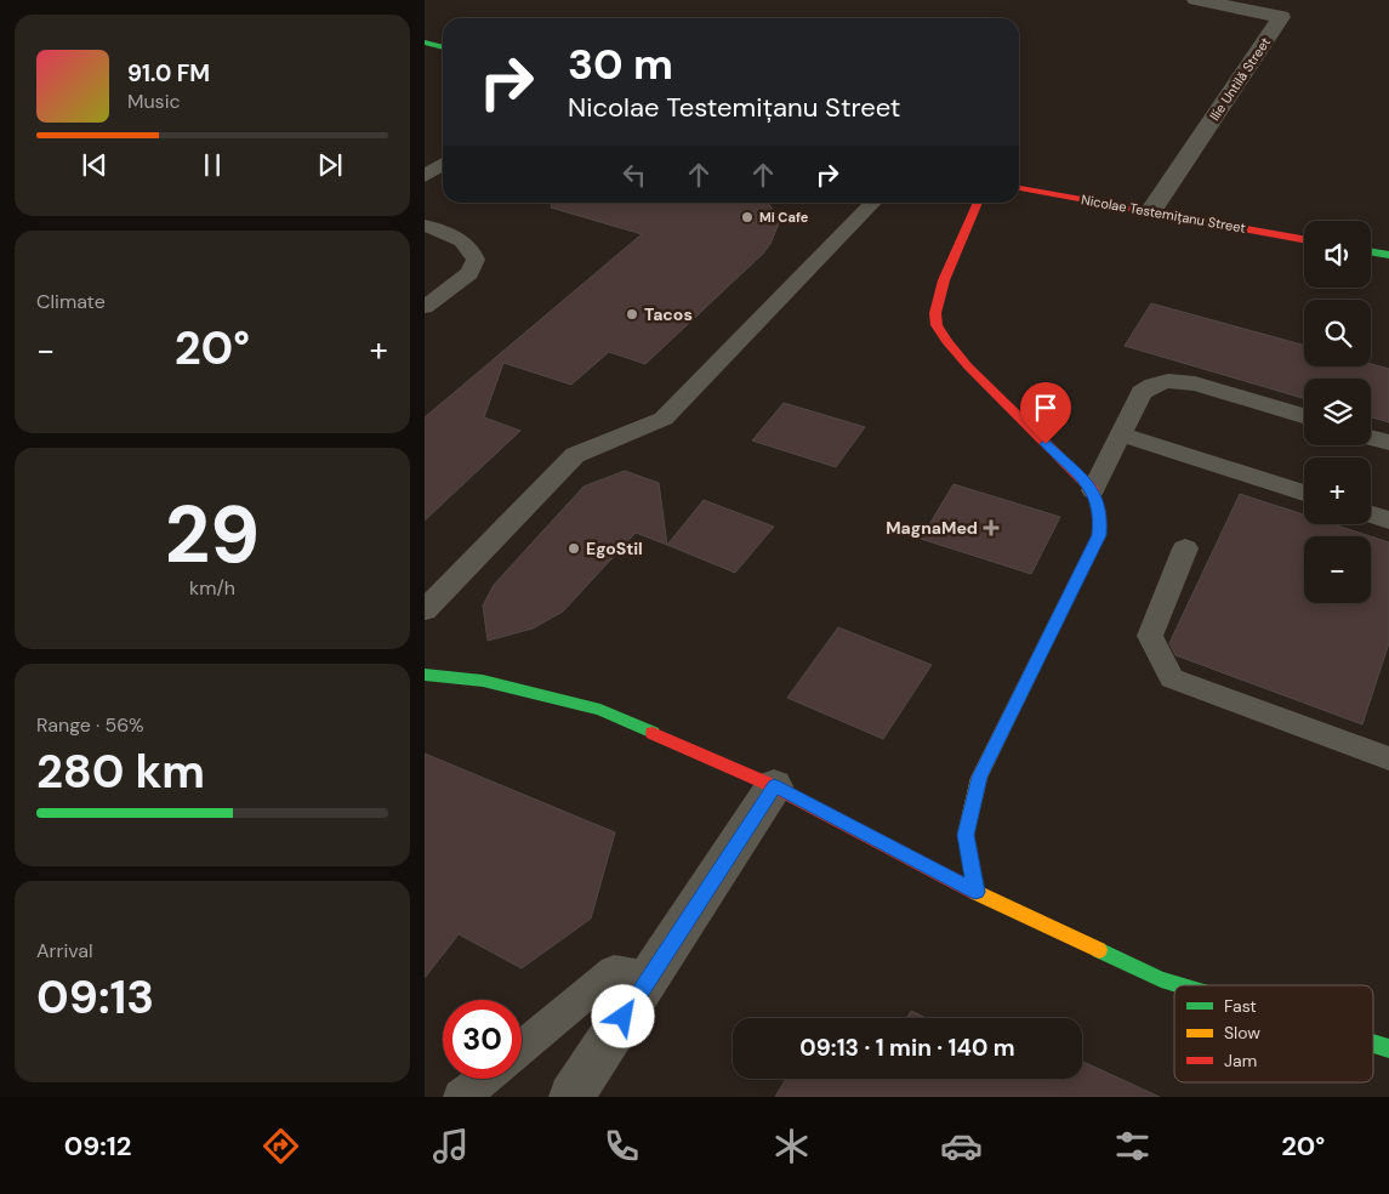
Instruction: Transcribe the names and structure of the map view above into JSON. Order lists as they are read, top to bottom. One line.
{"streets":{"street":["Ilie Untilă Street","Nicolae Testemițanu Street"]},"crossings":[["Ilie Untilă Street","Nicolae Testemițanu Street"]],"places":{"other":["Mi Cafe","Tacos","EgoStil"],"health":["MagnaMed"]},"legend":["Fast","Slow","Jam"],"page":{"turn":["30 m","Nicolae Testemițanu Street"],"song":["91.0 FM","Music"],"map_buttons":["+","−"],"tile":["Climate",["29","km/h"],["Range · 56%","280 km"],["Arrival","09:13"]],"heat":["−","20°","+"],"limit":"30","trip":"09:13 · 1 min · 140 m","tabs":["09:12","20°"]}}
